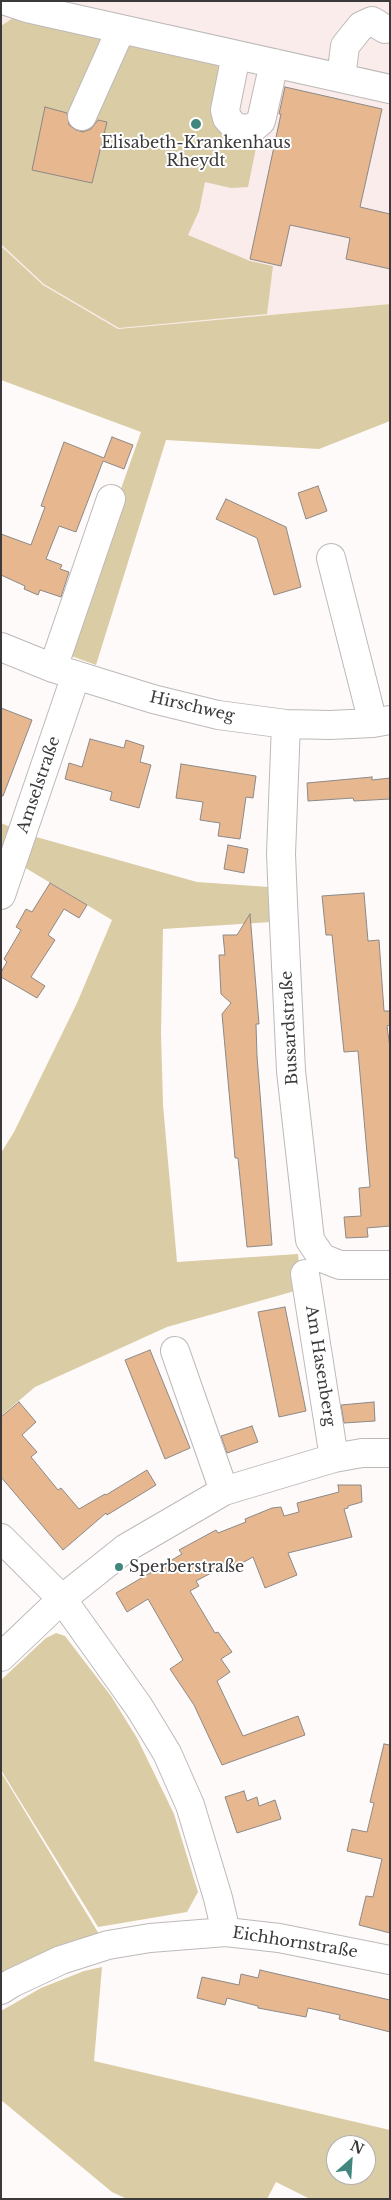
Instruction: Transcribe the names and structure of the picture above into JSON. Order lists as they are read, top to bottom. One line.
{"streets":{"street":["Hirschweg","Amselstraße","Bussardstraße","Am Hasenberg","Eichhornstraße"]},"crossings":[["Hirschweg","Amselstraße"],["Hirschweg","Bussardstraße"]],"places":["Elisabeth-Krankenhaus Rheydt","Sperberstraße"],"north":"top right"}
